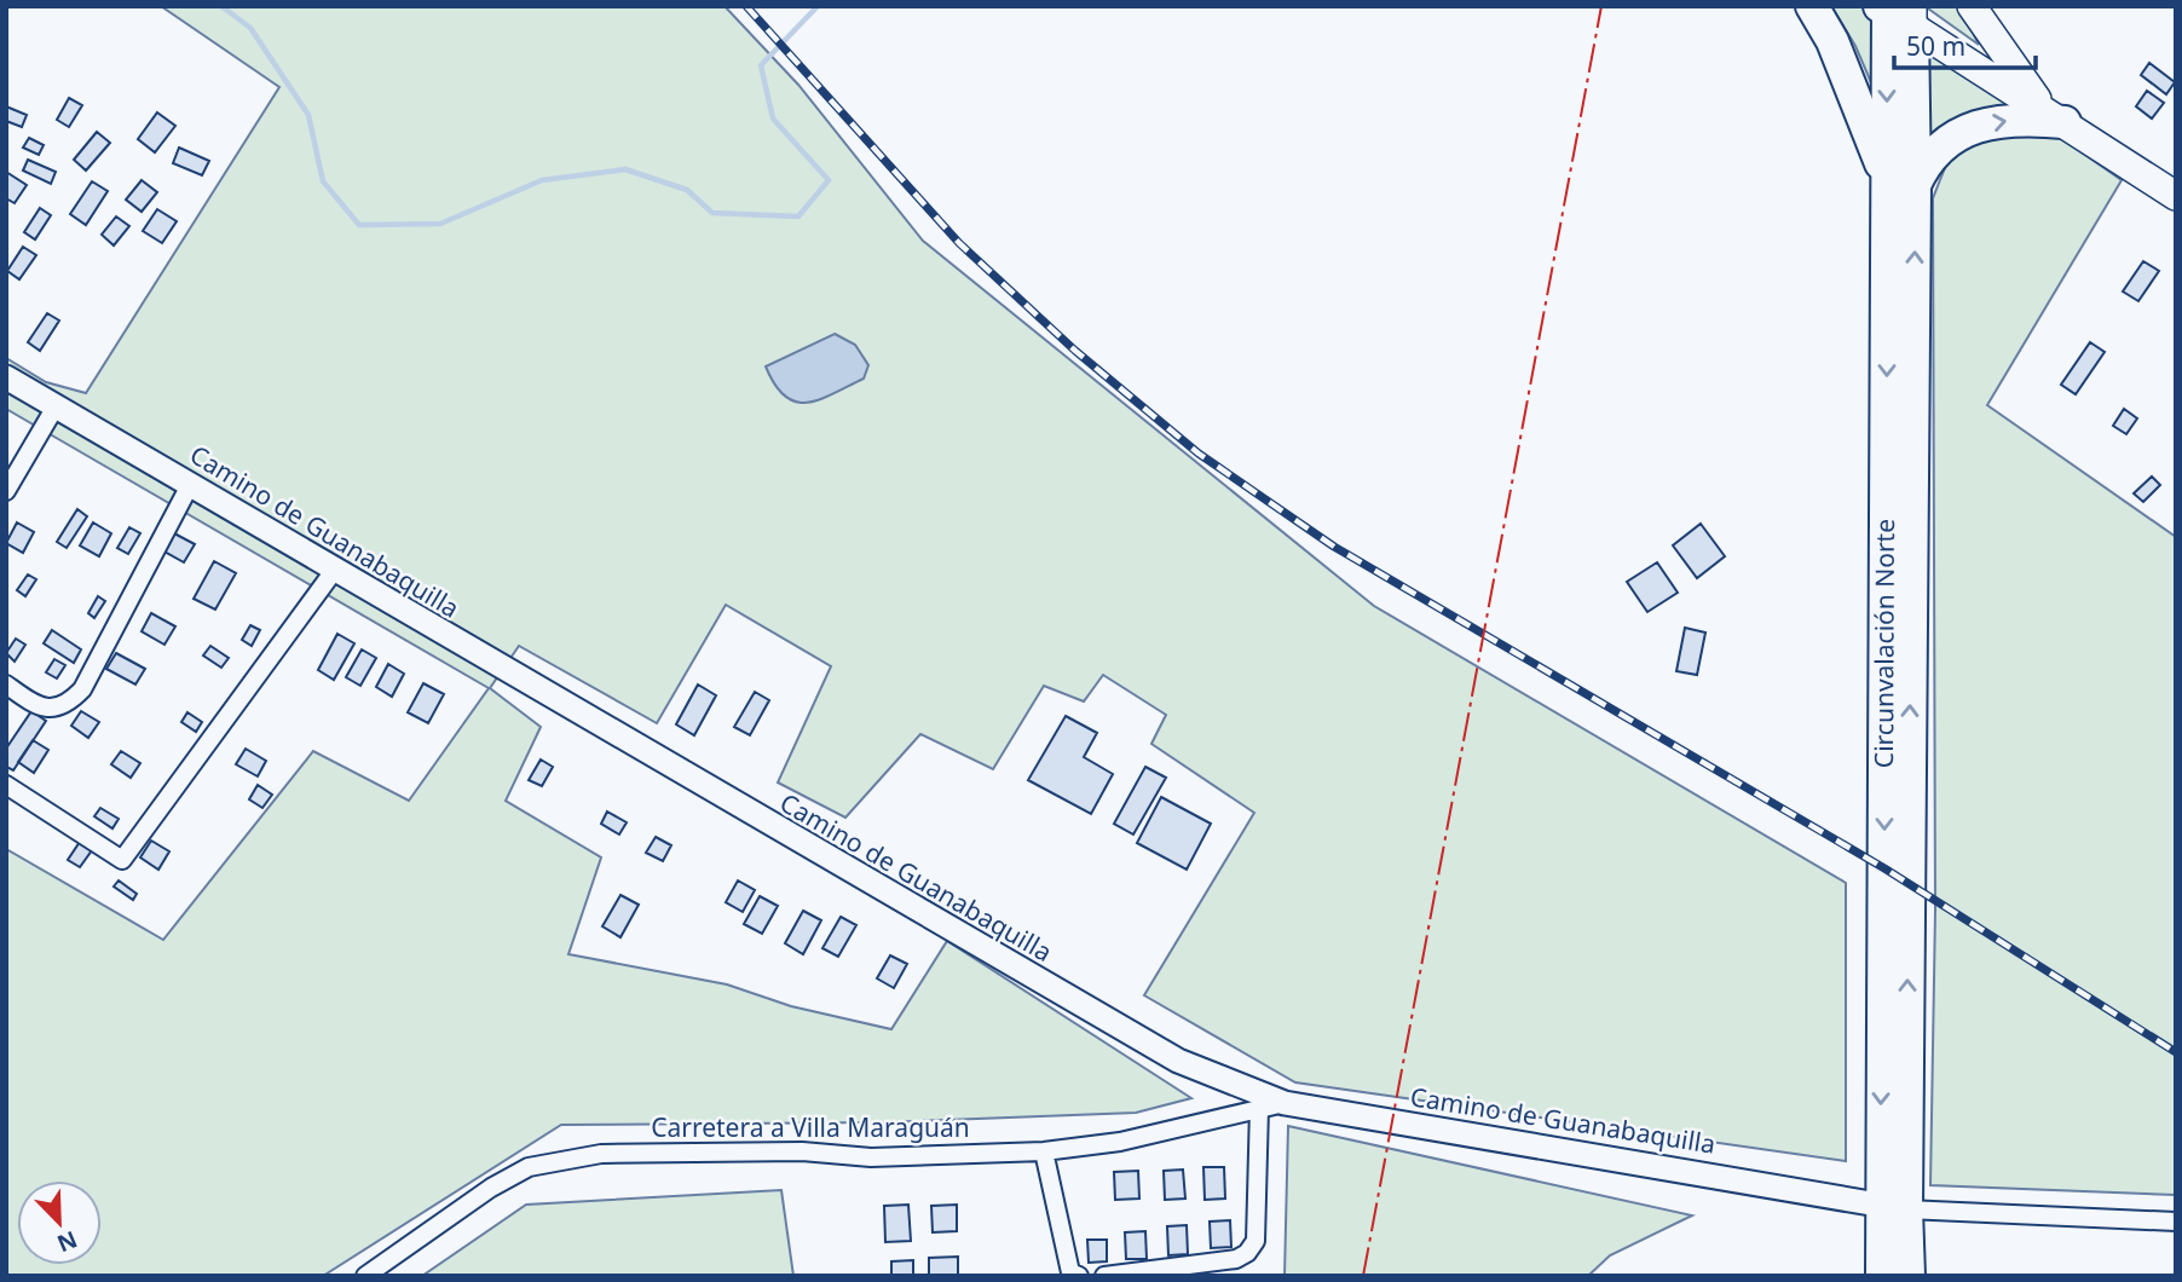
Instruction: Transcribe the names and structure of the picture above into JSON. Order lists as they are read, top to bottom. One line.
{"streets":{"highway":["Circunvalación Norte"],"street":["Camino de Guanabaquilla","Carretera a Villa Maraguán"]},"crossings":[["Camino de Guanabaquilla","Circunvalación Norte"],["Camino de Guanabaquilla","Carretera a Villa Maraguán"]],"scale_bar":"50 m","north":"bottom right"}
